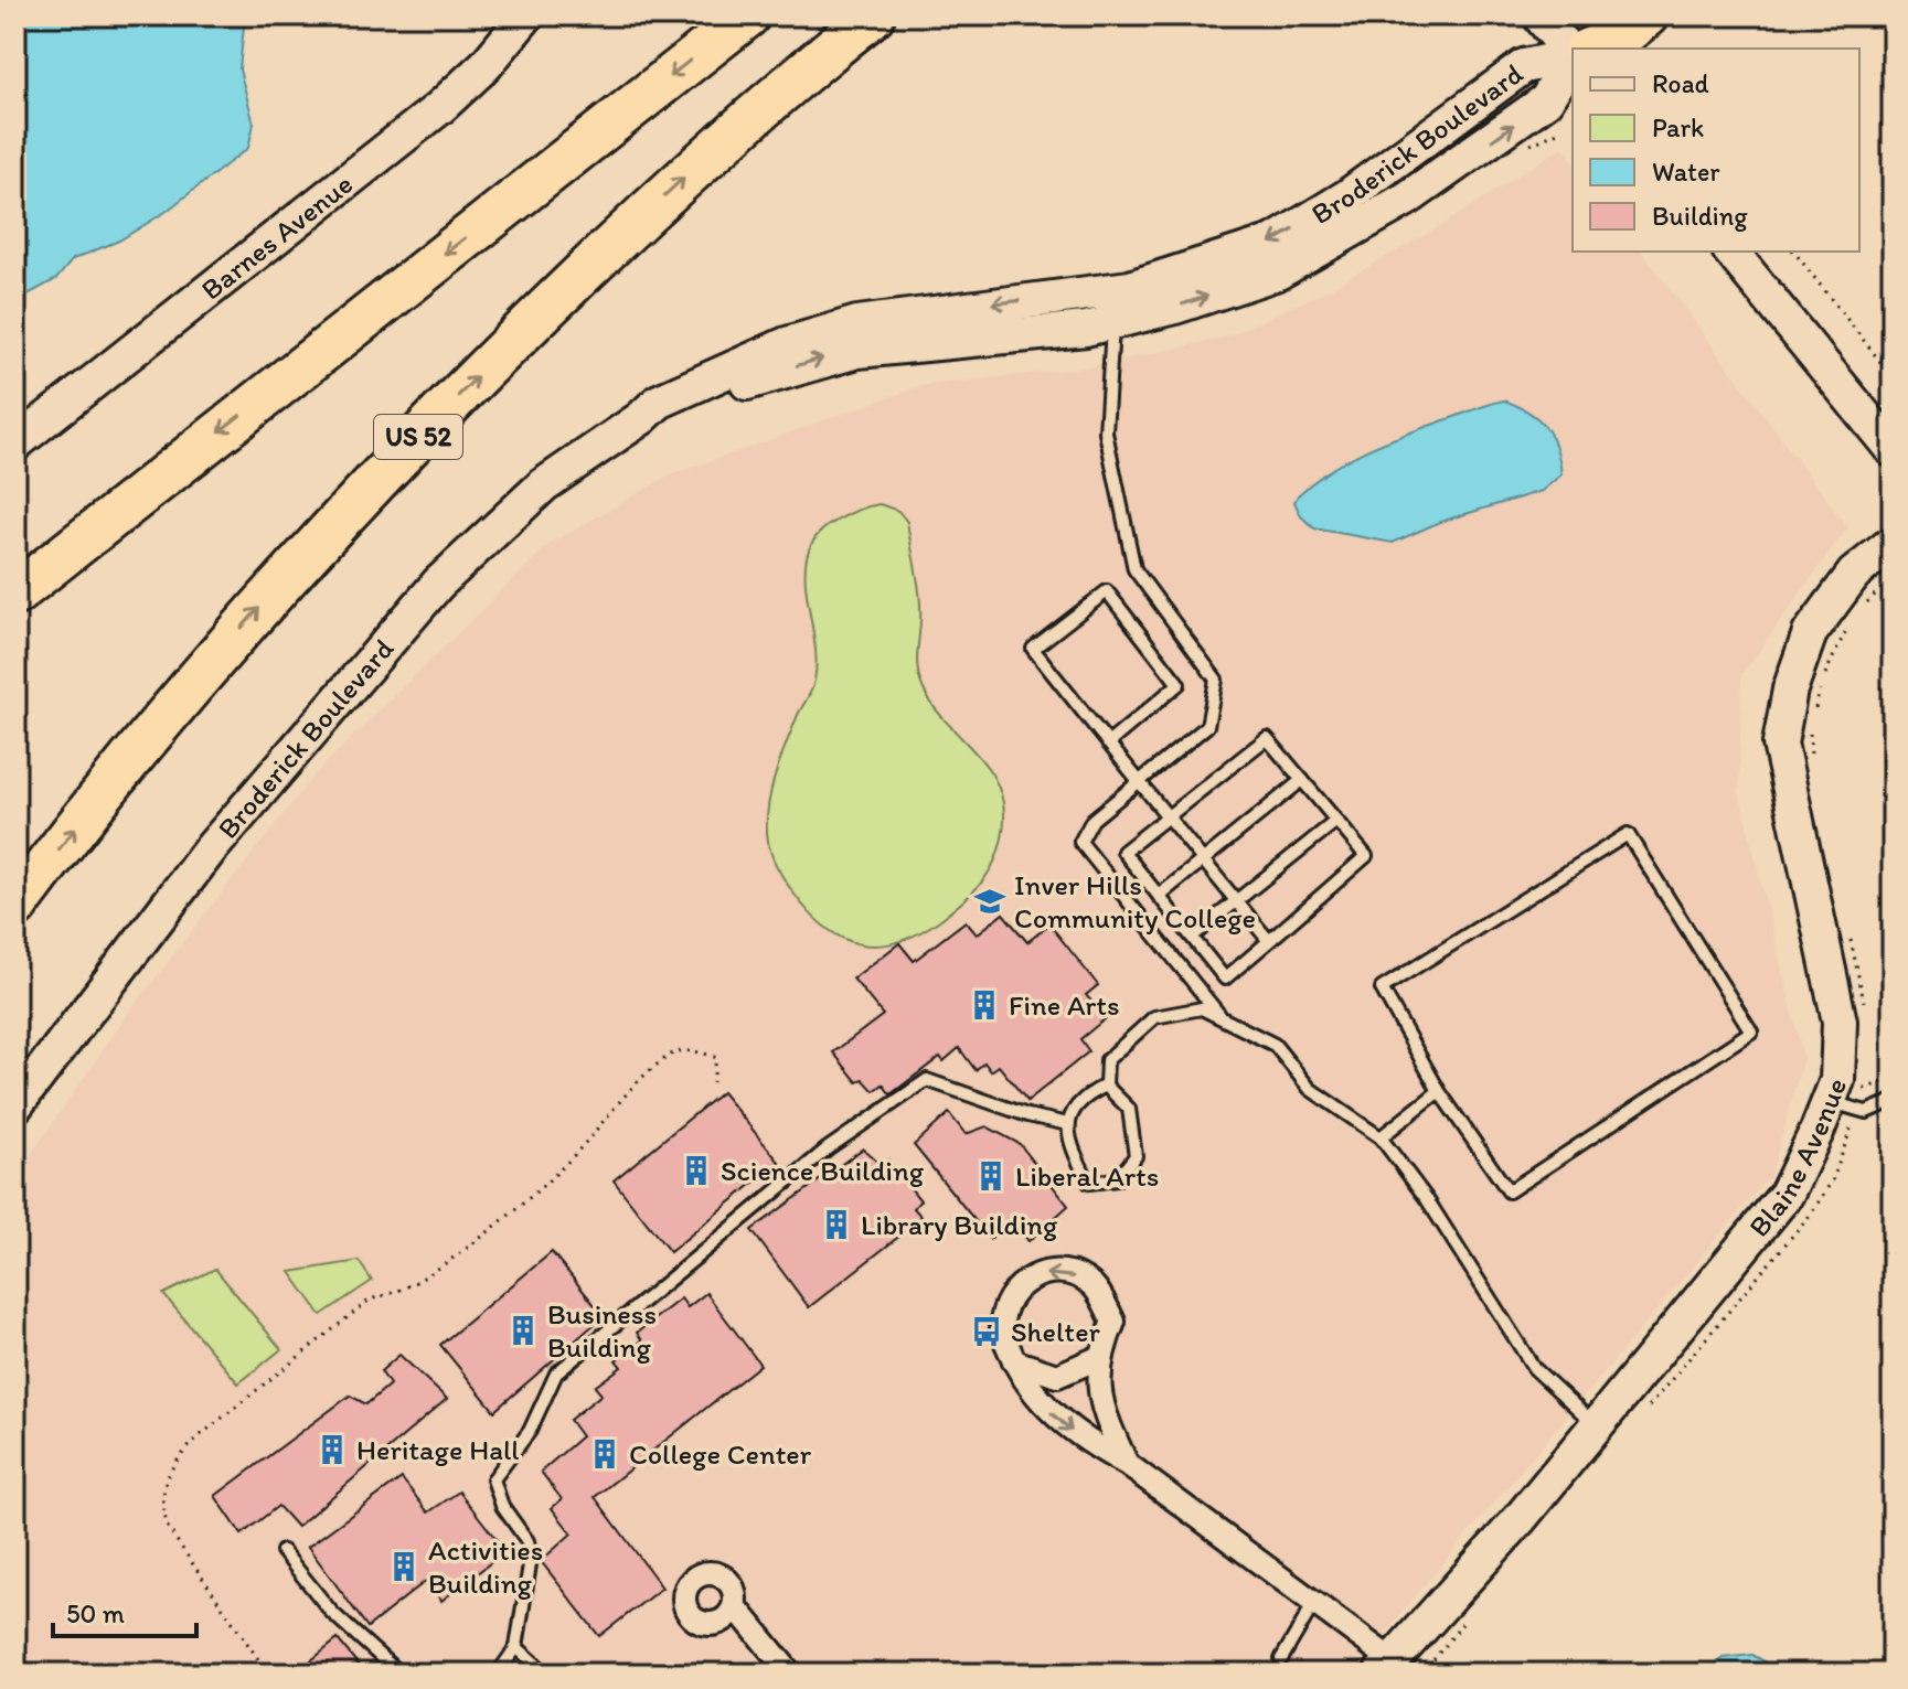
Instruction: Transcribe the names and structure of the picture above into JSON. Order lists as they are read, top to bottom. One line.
{"streets":{"highway":["US 52"],"street":["Broderick Boulevard","Barnes Avenue","Blaine Avenue"]},"places":{"school or university":["Inver Hills Community College"],"building":["Fine Arts","Science Building","Liberal Arts","Library Building","Business Building","Heritage Hall","College Center","Activities Building"],"bus stop":["Shelter"]},"legend":["Road","Park","Water","Building"],"scale_bar":"50 m"}
